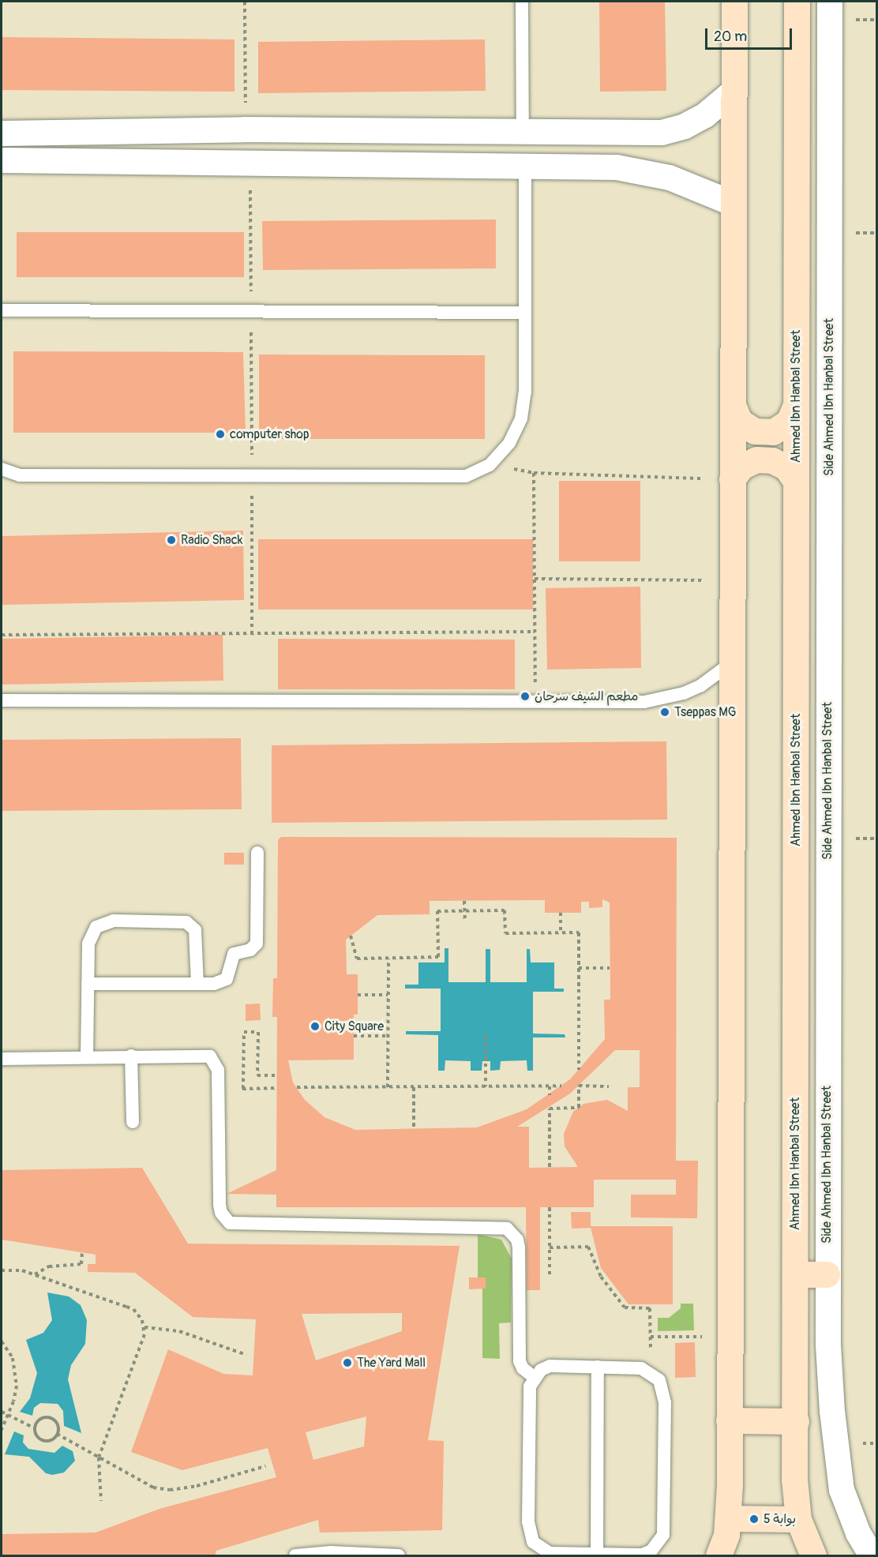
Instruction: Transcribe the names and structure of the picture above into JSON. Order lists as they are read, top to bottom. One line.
{"streets":{"street":["Ahmed Ibn Hanbal Street","Side Ahmed Ibn Hanbal Street"]},"places":["computer shop","Radio Shack","مطعم الشيف سرحان","Tseppas MG","City Square","The Yard Mall","بوابة 5"],"scale_bar":"20 m"}
